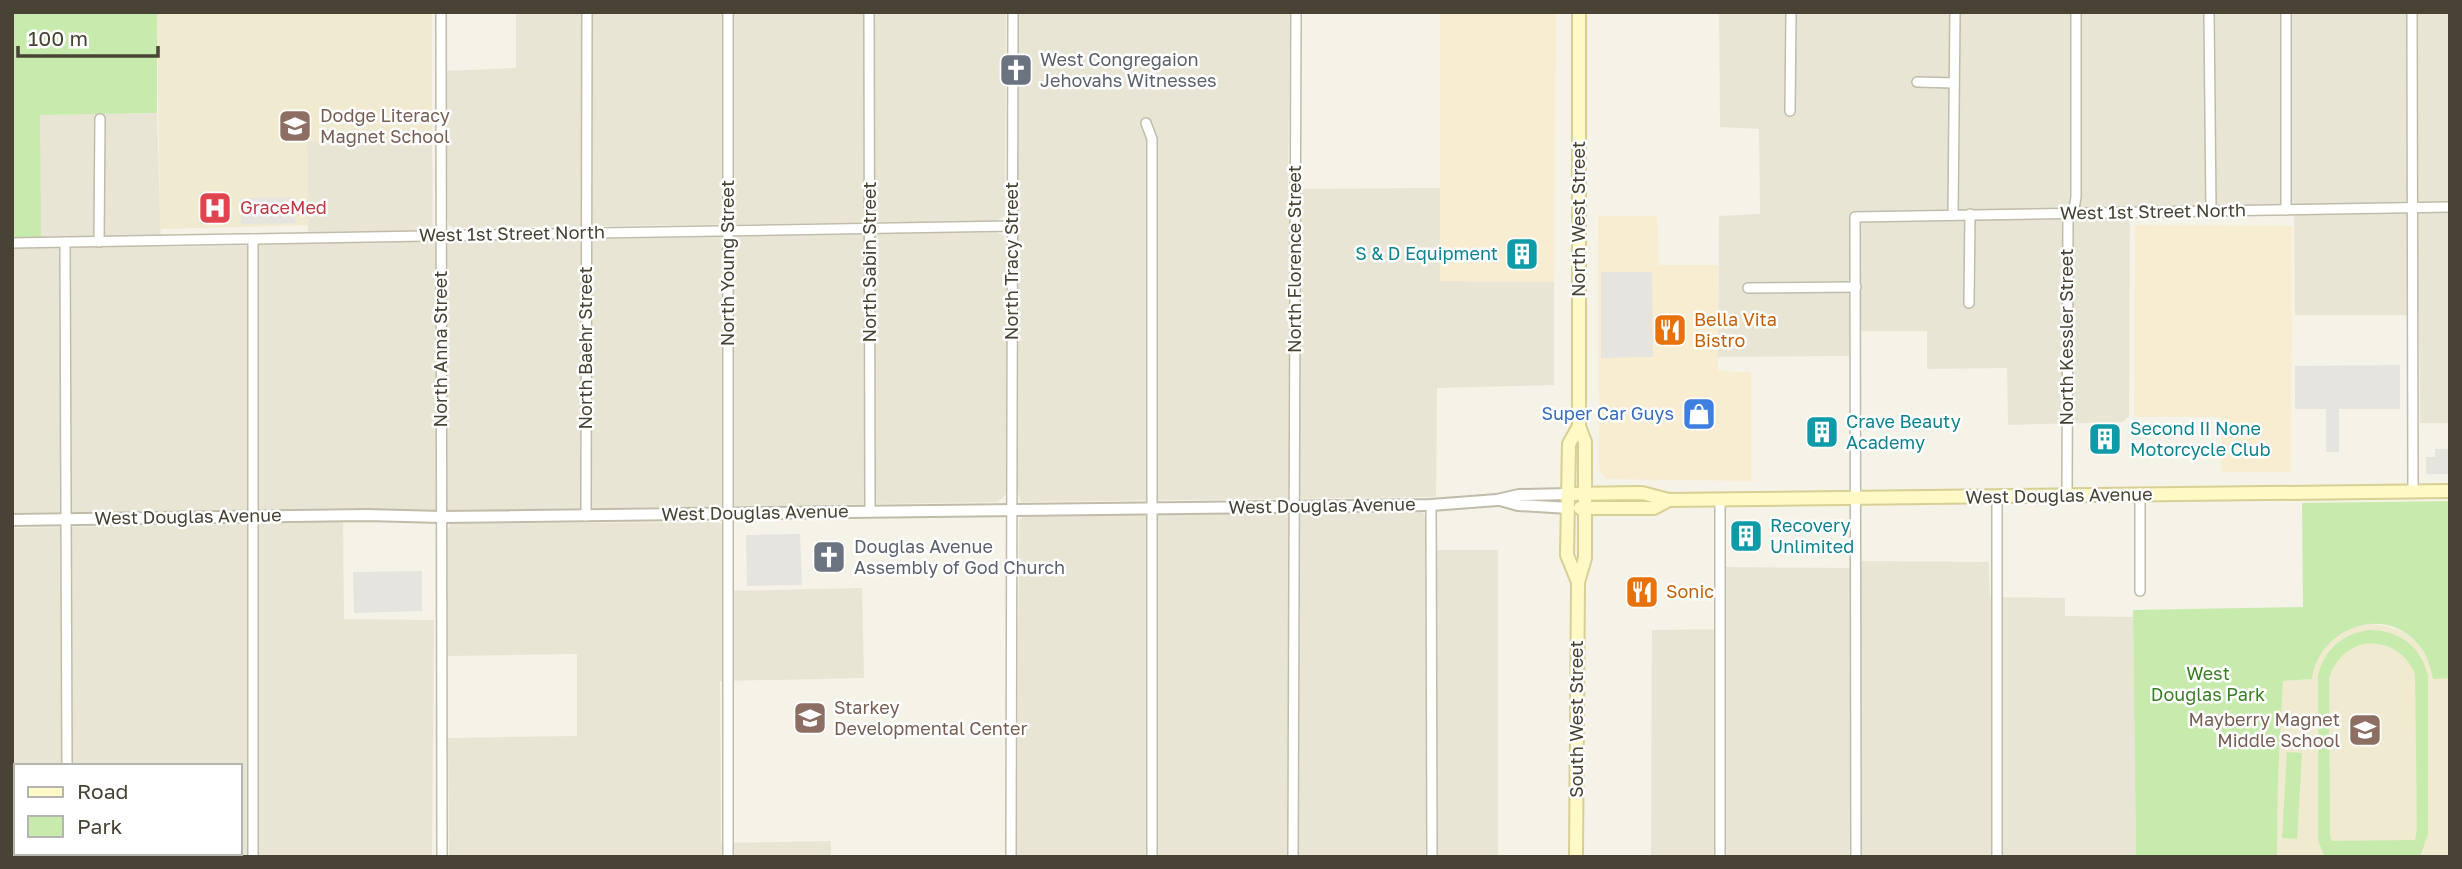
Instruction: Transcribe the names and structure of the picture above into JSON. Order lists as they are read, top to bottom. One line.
{"streets":{"main road":["North West Street","West Douglas Avenue","South West Street"],"street":["West 1st Street North","North Florence Street","North Tracy Street","North Sabin Street","North Young Street","North Kessler Street","North Baehr Street","North Anna Street"]},"crossings":[["West 1st Street North","North Tracy Street"],["West 1st Street North","North Sabin Street"],["West 1st Street North","North Young Street"],["West 1st Street North","North Kessler Street"],["West 1st Street North","North Baehr Street"],["West 1st Street North","North Anna Street"],["North West Street","West Douglas Avenue"],["North West Street","South West Street"],["North Florence Street","West Douglas Avenue"],["North Tracy Street","West Douglas Avenue"],["North Sabin Street","West Douglas Avenue"],["North Young Street","West Douglas Avenue"],["North Kessler Street","West Douglas Avenue"],["North Baehr Street","West Douglas Avenue"],["North Anna Street","West Douglas Avenue"],["West Douglas Avenue","South West Street"]],"parks":["West Douglas Park"],"places":{"church":["West Congregaion Jehovahs Witnesses","Douglas Avenue Assembly of God Church"],"school or university":["Dodge Literacy Magnet School","Starkey Developmental Center","Mayberry Magnet Middle School"],"hospital":["GraceMed"],"building":["S & D Equipment","Crave Beauty Academy","Second II None Motorcycle Club","Recovery Unlimited"],"restaurant":["Bella Vita Bistro","Sonic"],"shop":["Super Car Guys"]},"legend":["Road","Park"],"scale_bar":"100 m"}
